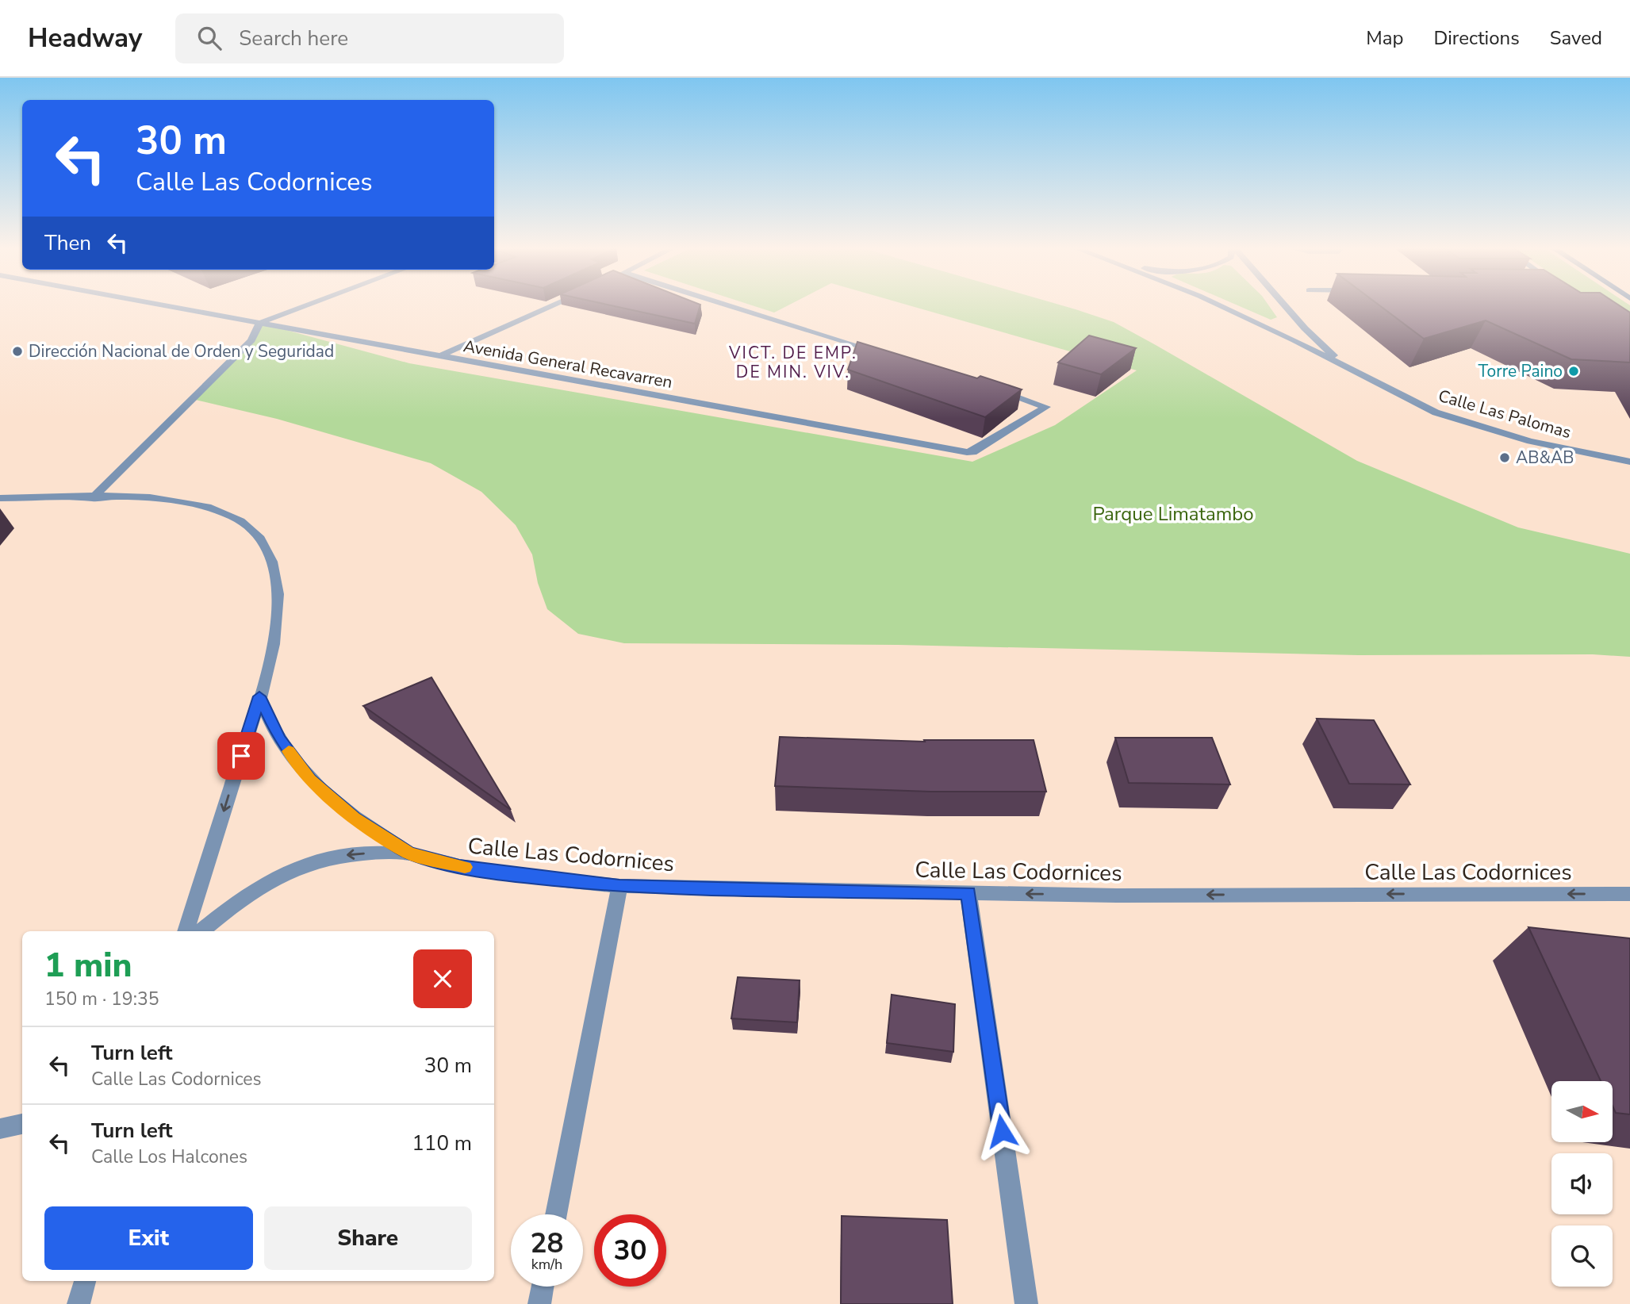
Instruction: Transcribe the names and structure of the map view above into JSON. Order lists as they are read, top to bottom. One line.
{"streets":{"street":["Avenida General Recavarren","Calle Las Palomas","Calle Las Codornices"]},"one_way":["Calle Las Codornices"],"districts":["VICT. DE EMP. DE MIN. VIV."],"parks":["Parque Limatambo"],"places":["Dirección Nacional de Orden y Seguridad","Torre Paino","AB&AB"],"north":"right","page":{"header":"Headway","search":"Search here","nav":["Map","Directions","Saved"],"turn":["30 m","Calle Las Codornices"],"then":"Then","heading":["1 min","150 m · 19:35"],"list":[{"name":"Turn left","note":"Calle Las Codornices","value":"30 m"},{"name":"Turn left","note":"Calle Los Halcones","value":"110 m"}],"buttons":["Exit","Share"],"speed":"28 km/h","limit":"30"}}
